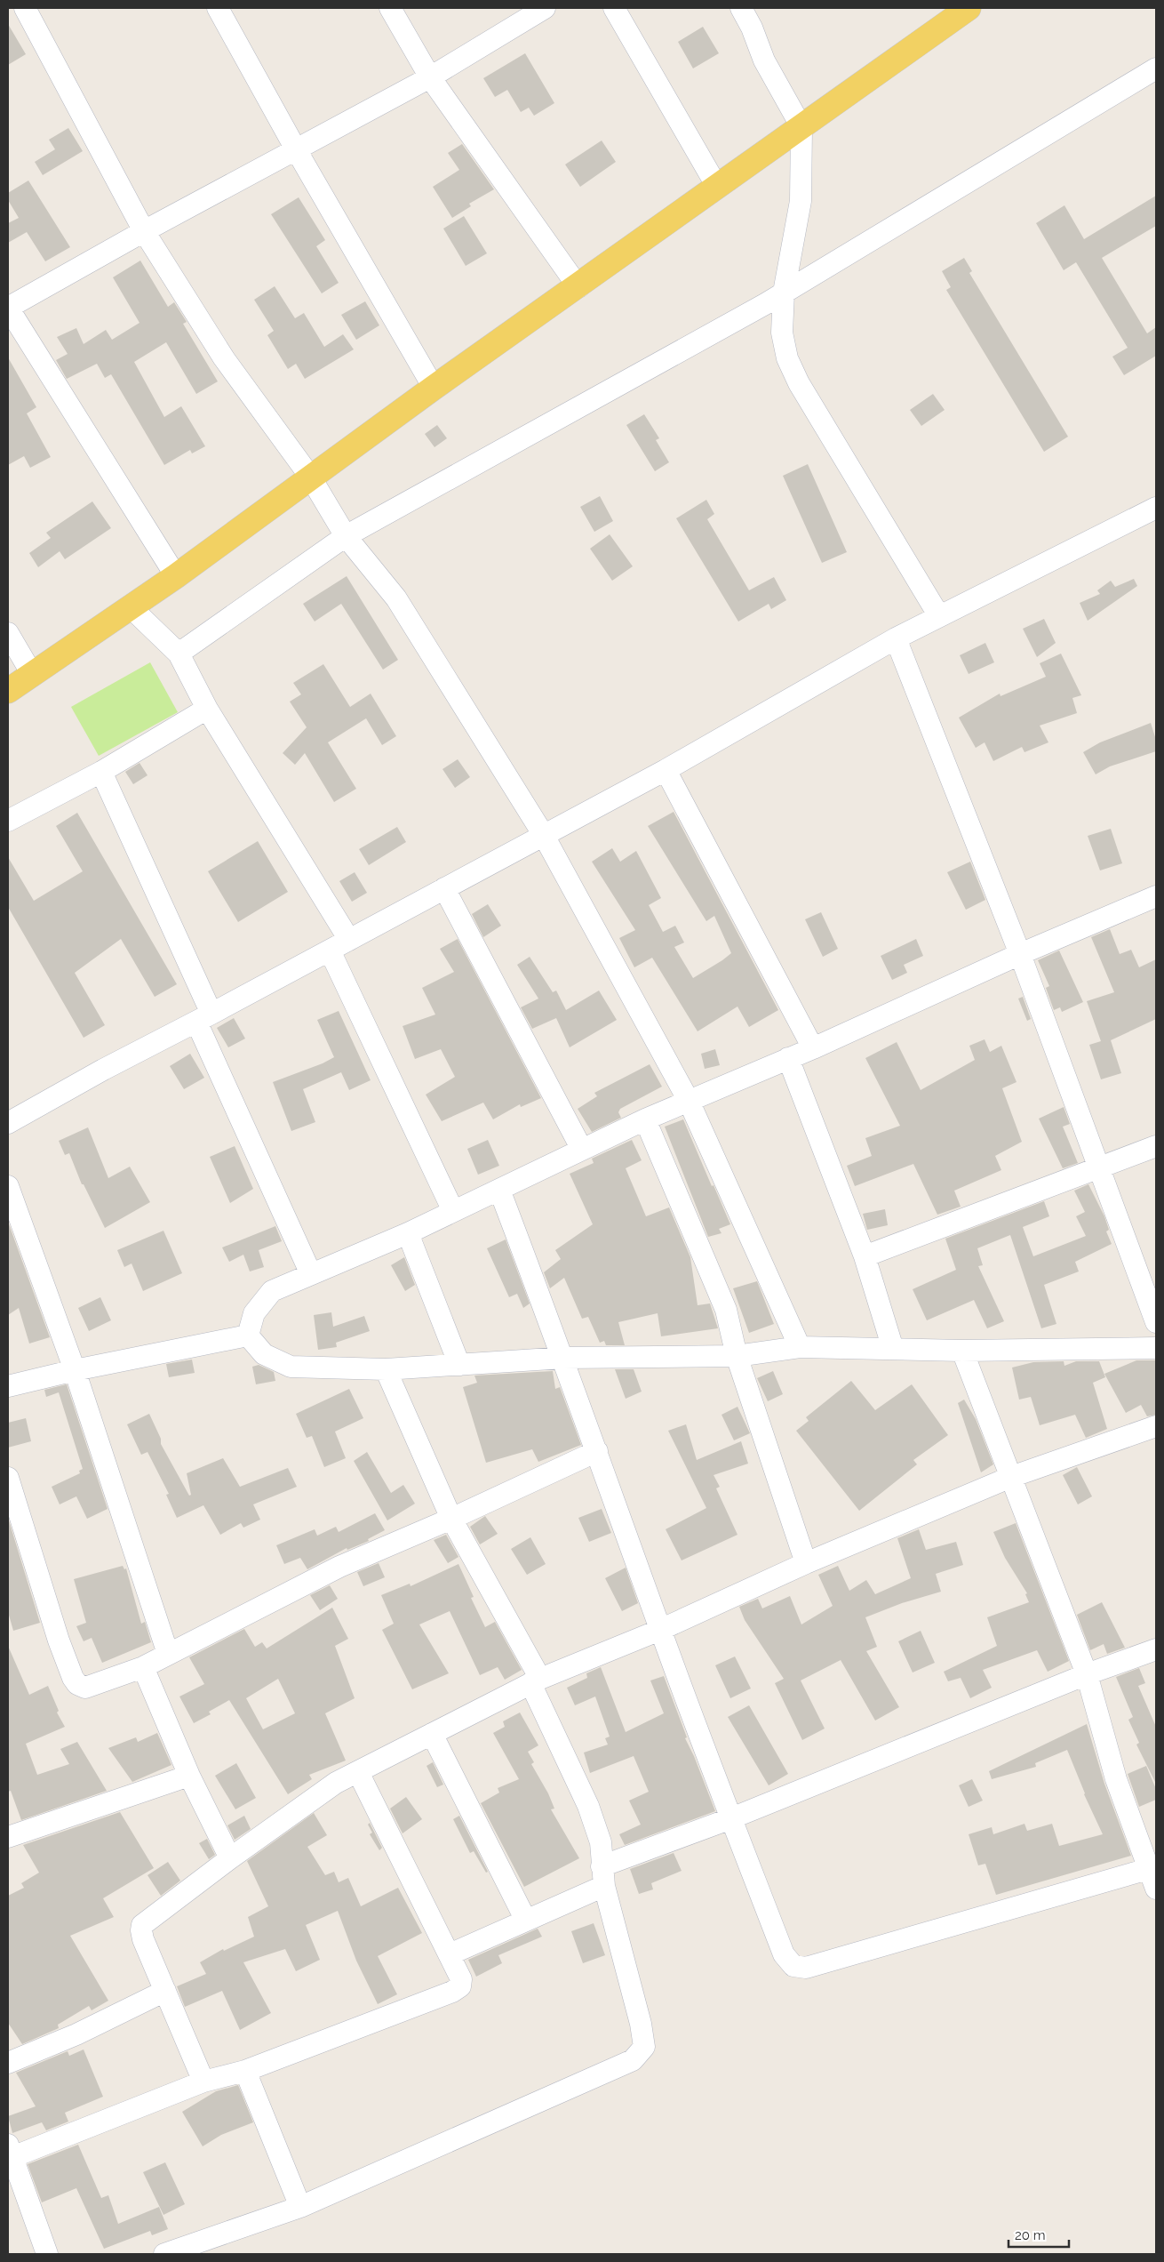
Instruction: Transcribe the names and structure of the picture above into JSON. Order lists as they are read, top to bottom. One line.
{"scale_bar":"20 m"}
